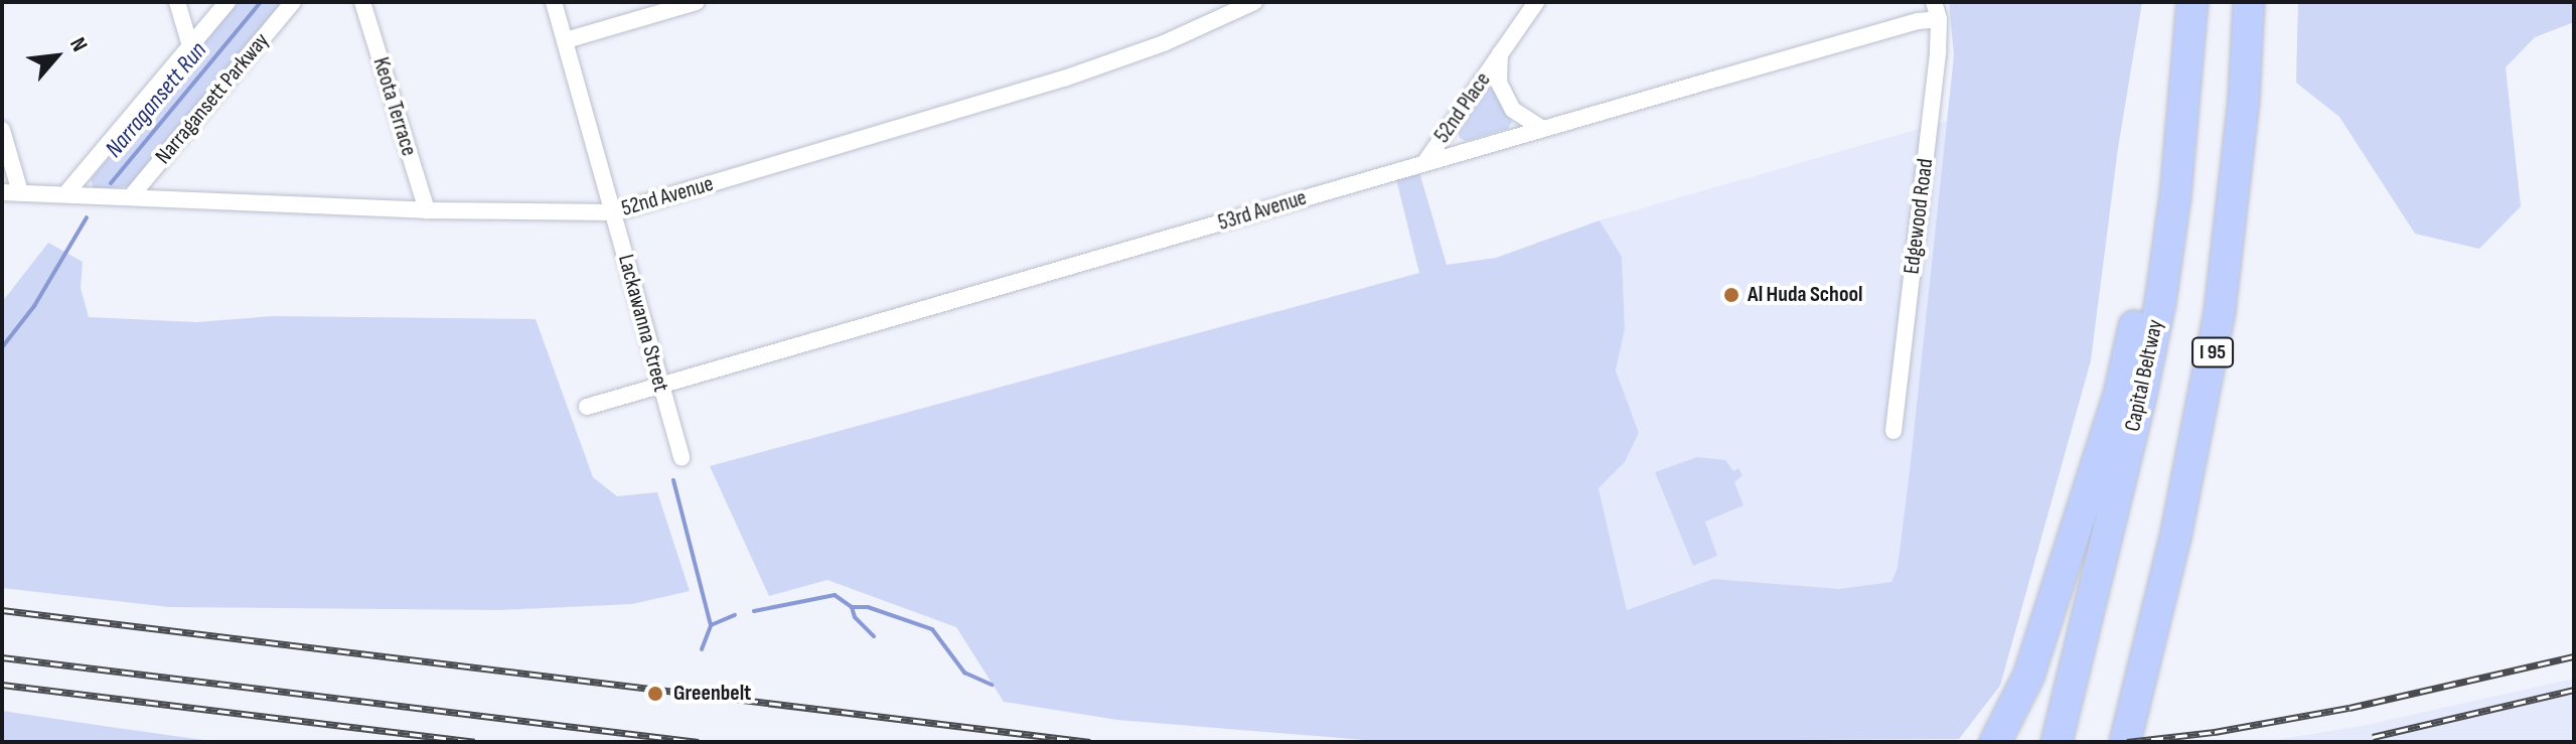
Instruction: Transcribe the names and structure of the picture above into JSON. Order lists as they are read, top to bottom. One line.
{"streets":{"highway":["I 95","Capital Beltway"],"street":["Narragansett Parkway","Keota Terrace","52nd Place","52nd Avenue","53rd Avenue","Edgewood Road","Lackawanna Street"]},"crossings":[["Narragansett Parkway","52nd Avenue"],["Keota Terrace","52nd Avenue"],["52nd Place","53rd Avenue"],["52nd Avenue","Lackawanna Street"],["53rd Avenue","Edgewood Road"],["53rd Avenue","Lackawanna Street"]],"water":["Narragansett Run"],"places":["Al Huda School","Greenbelt"],"north":"top right"}
